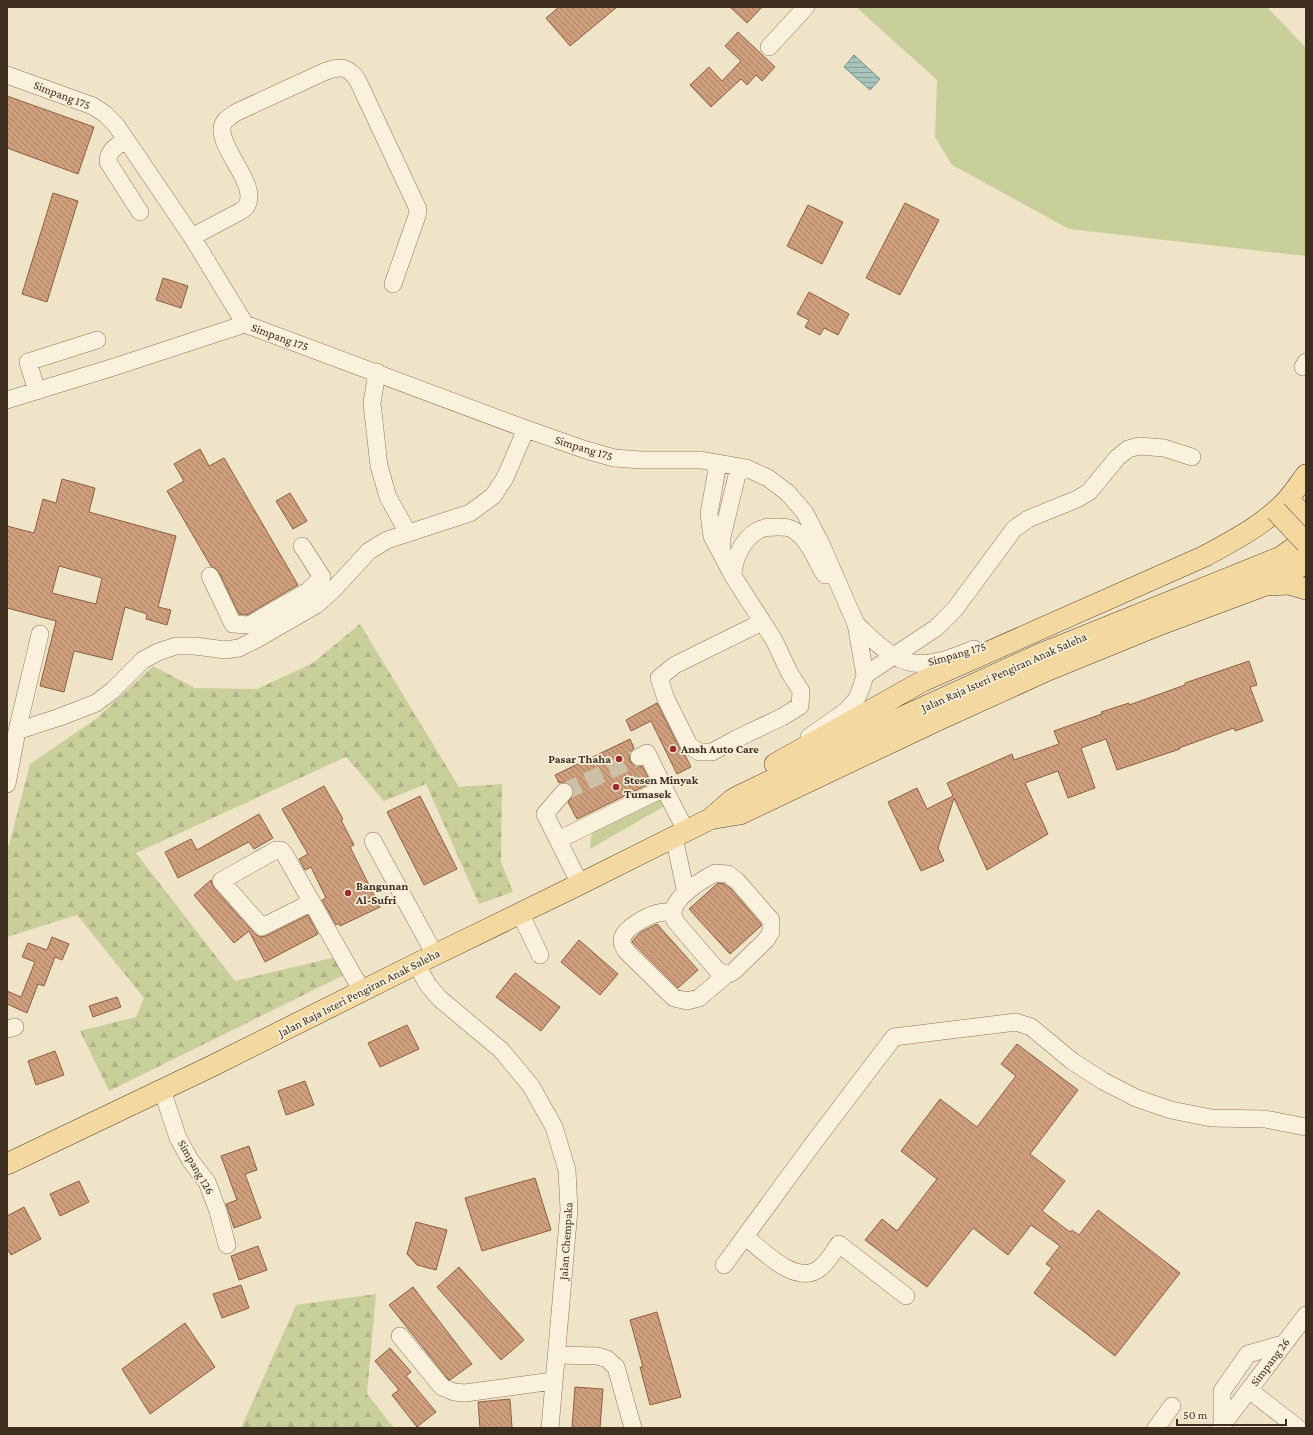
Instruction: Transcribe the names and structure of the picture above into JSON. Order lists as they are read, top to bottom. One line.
{"streets":{"main road":["Jalan Raja Isteri Pengiran Anak Saleha"],"street":["Simpang 175","Simpang 126","Jalan Chempaka","Simpang 26"]},"crossings":[["Jalan Raja Isteri Pengiran Anak Saleha","Simpang 126"],["Jalan Raja Isteri Pengiran Anak Saleha","Jalan Chempaka"]],"places":["Ansh Auto Care","Pasar Thaha","Stesen Minyak Tumasek","Bangunan Al-Sufri"],"scale_bar":"50 m"}
